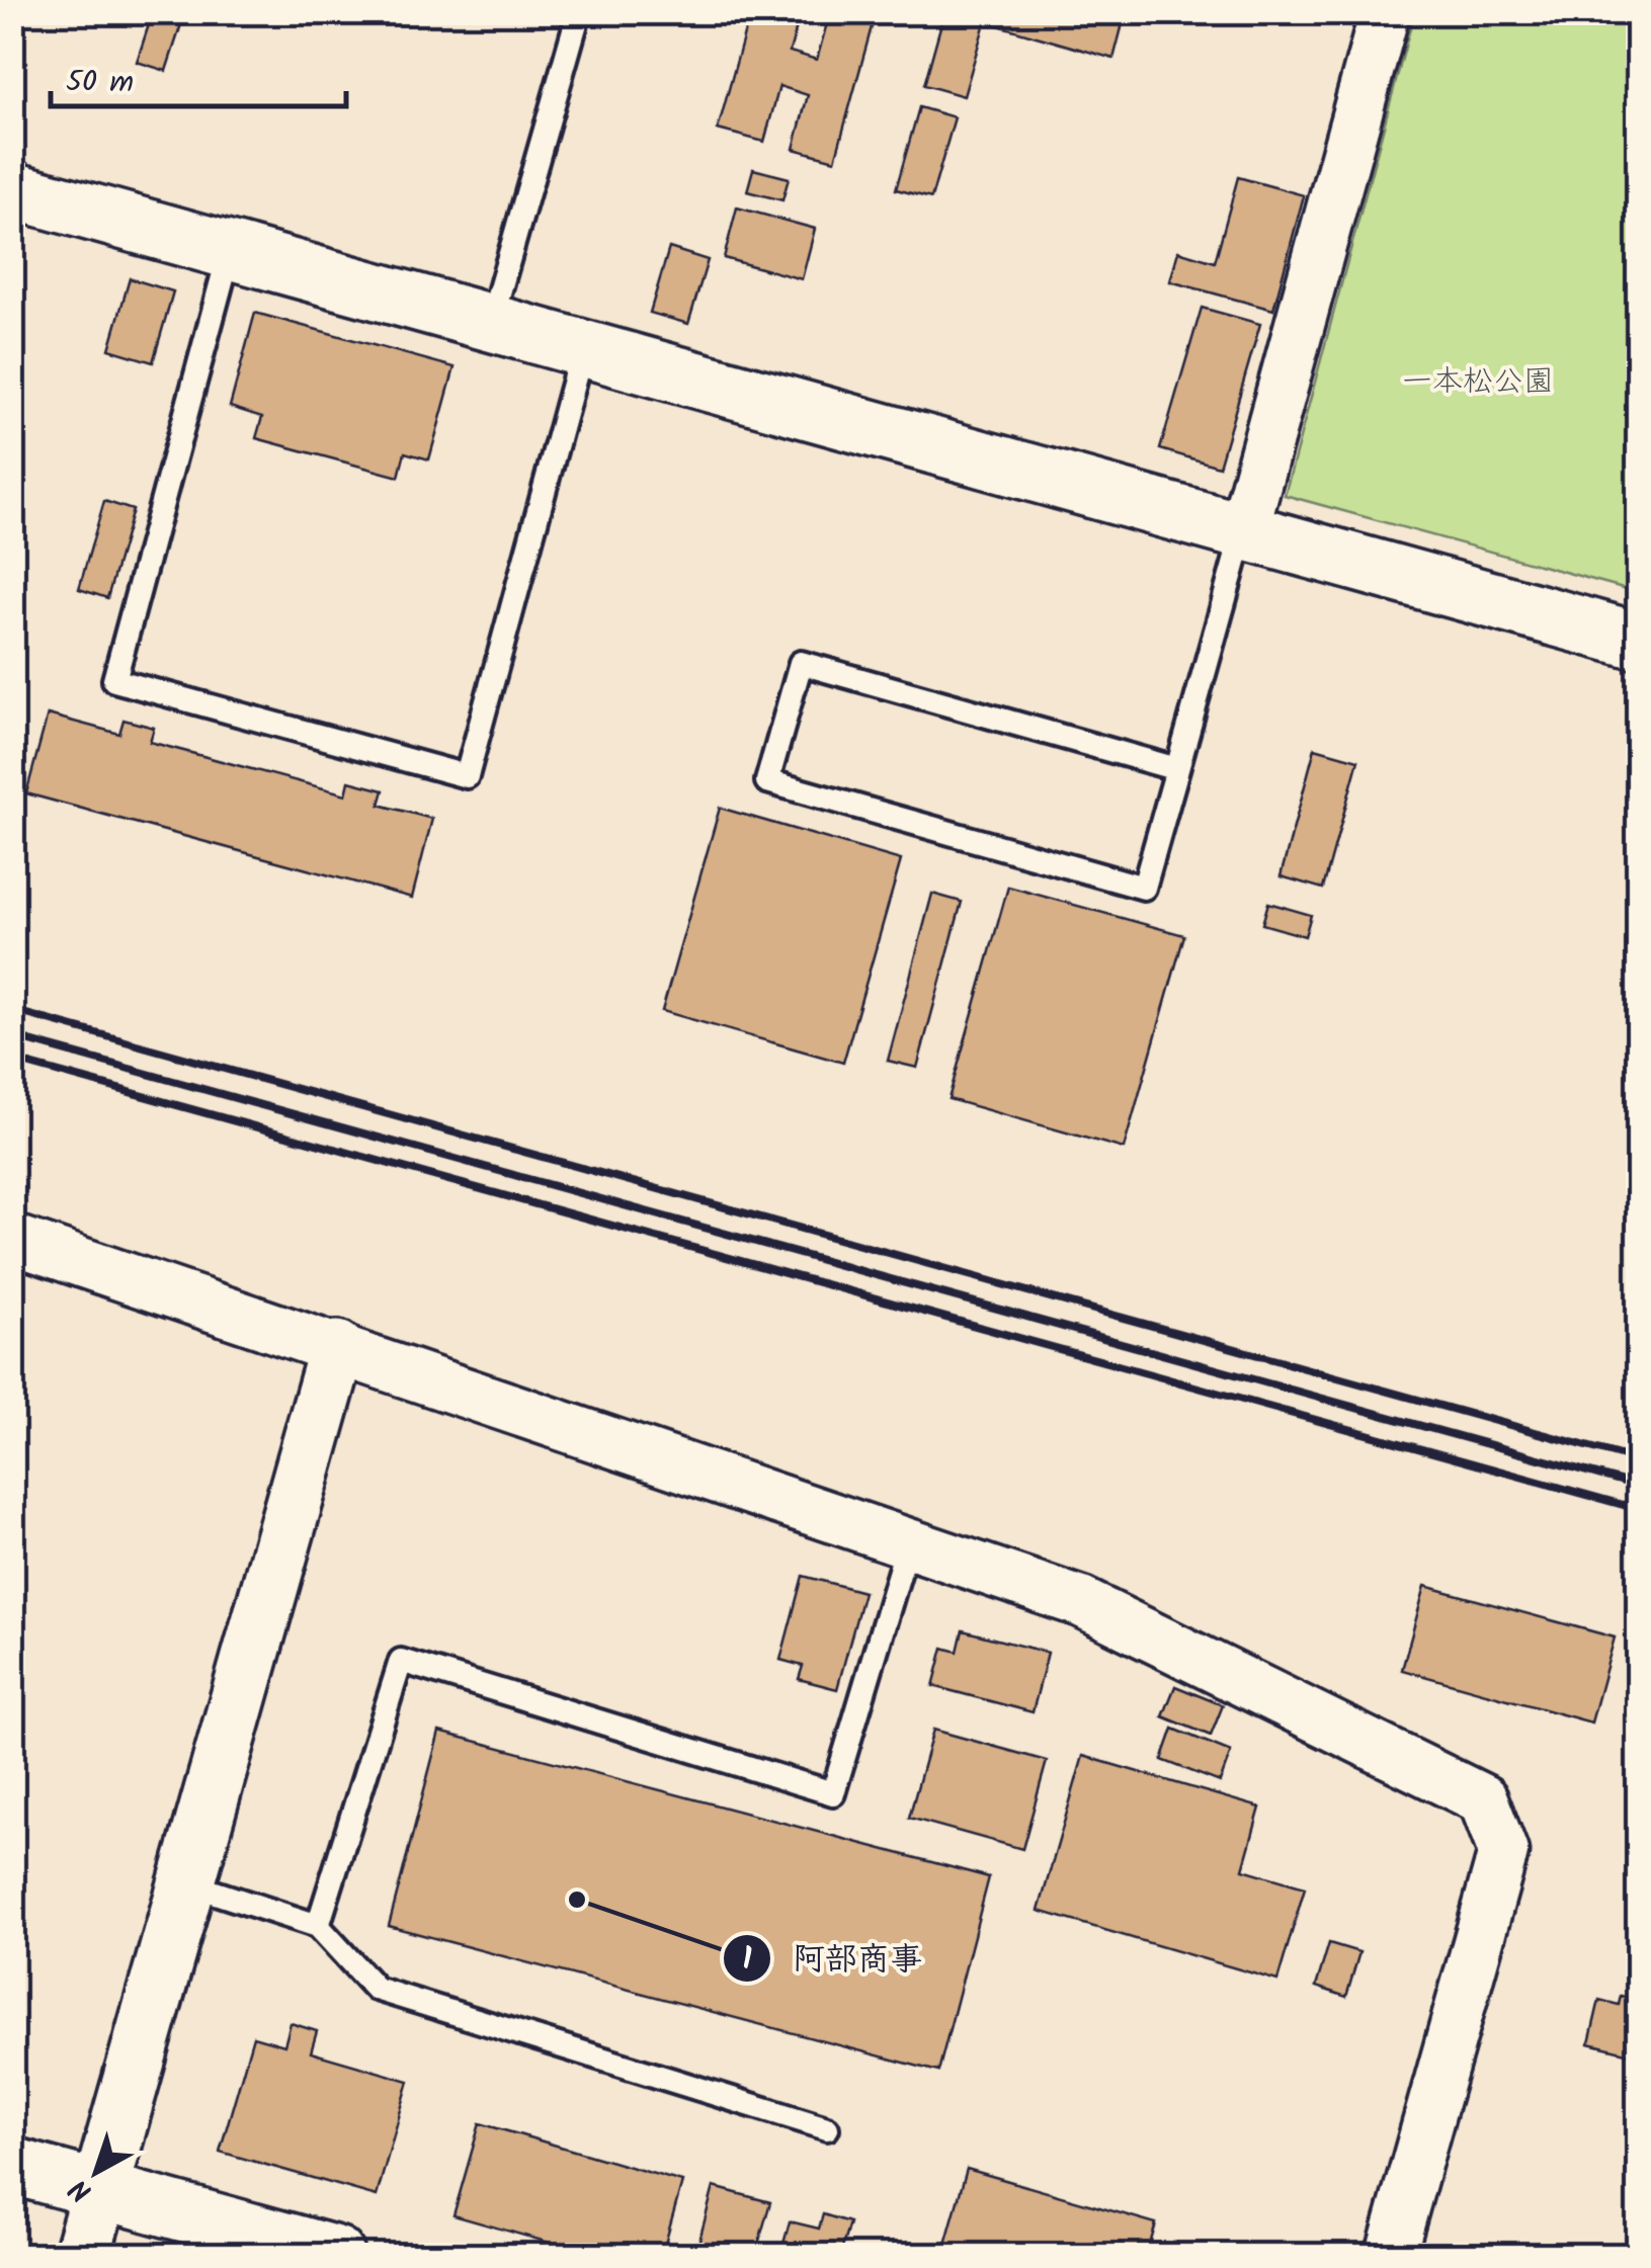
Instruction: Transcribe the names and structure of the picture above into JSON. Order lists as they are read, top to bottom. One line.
{"parks":["一本松公園"],"places":["阿部商事"],"scale_bar":"50 m","north":"bottom left"}
